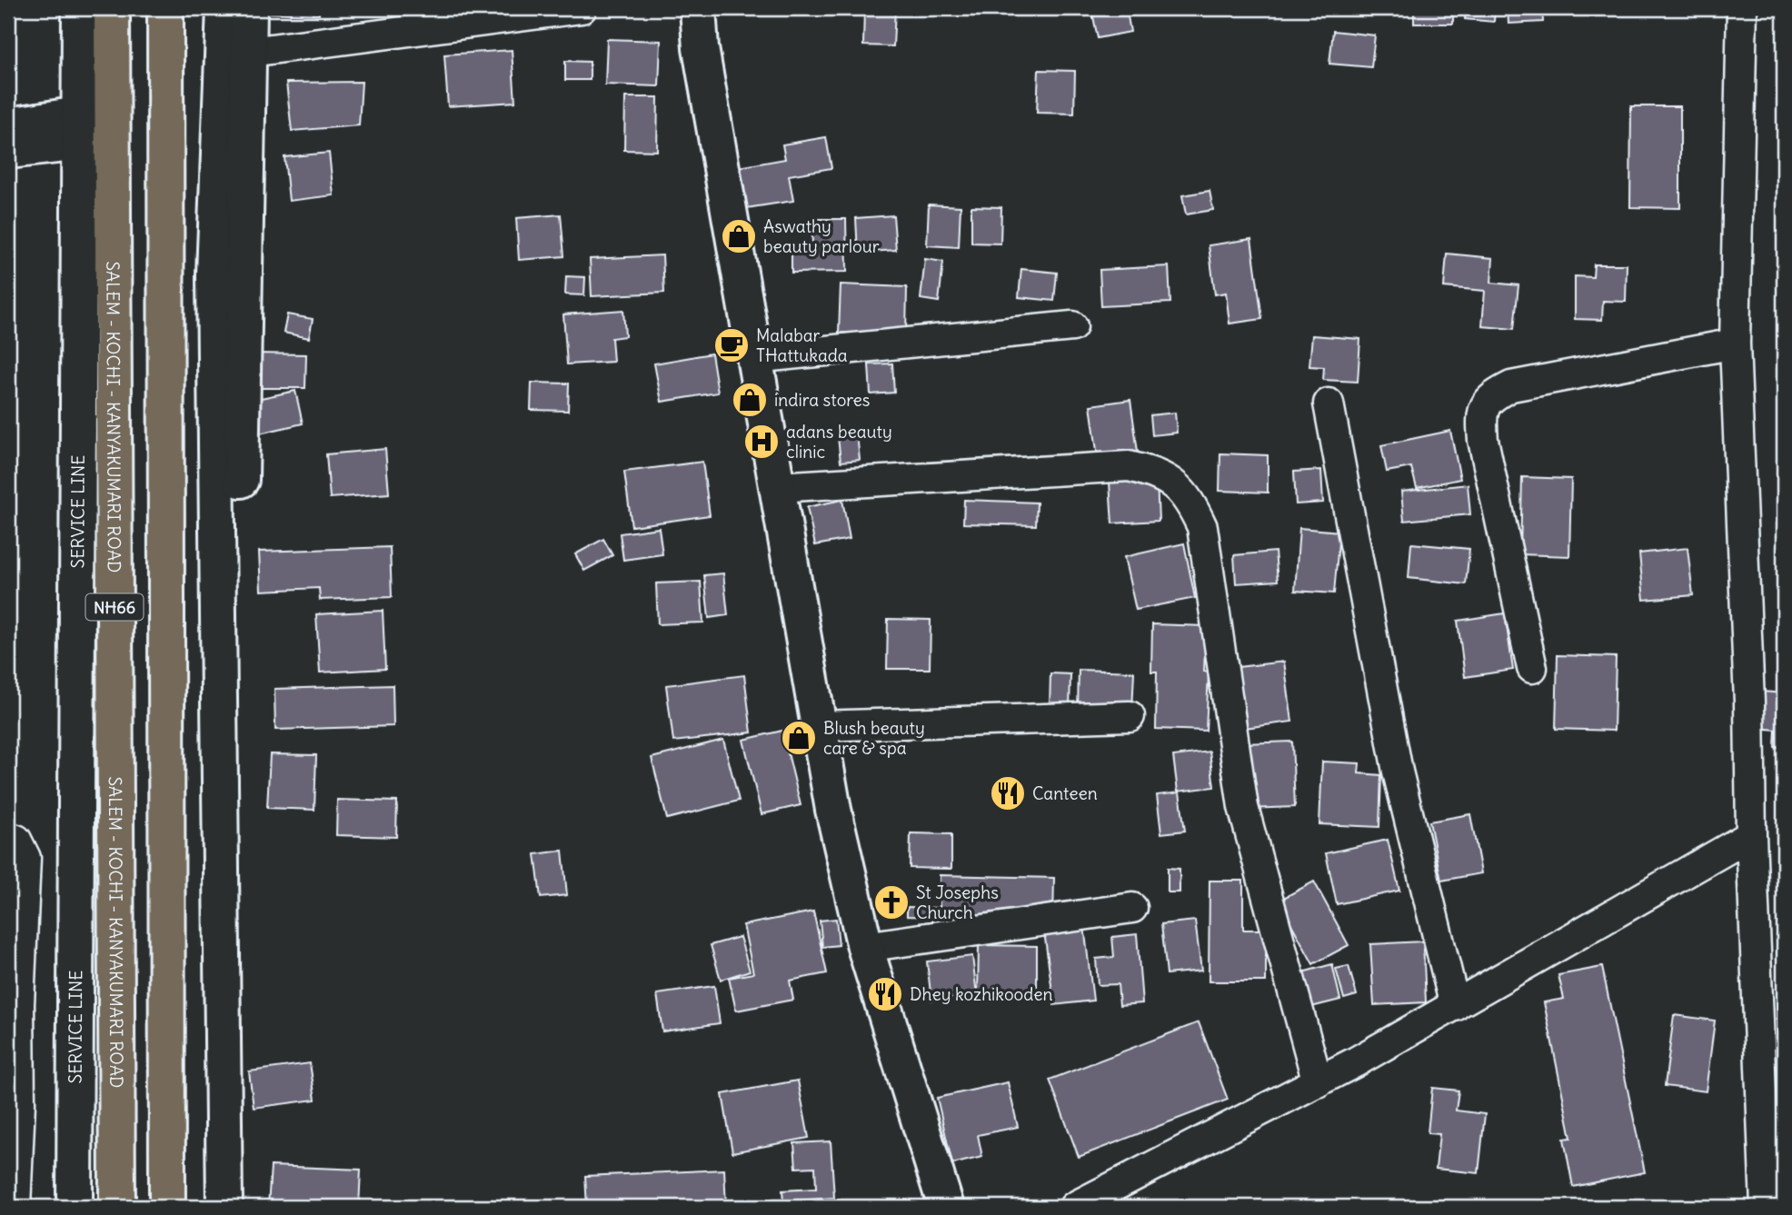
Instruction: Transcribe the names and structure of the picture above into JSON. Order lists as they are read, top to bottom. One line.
{"streets":{"highway":["SALEM - KOCHI - KANYAKUMARI ROAD","NH66"],"main road":["SERVICE LINE"]},"crossings":[["SALEM - KOCHI - KANYAKUMARI ROAD","SERVICE LINE"]],"places":{"shop":["Aswathy beauty parlour","indira stores","Blush beauty care & spa"],"cafe":["Malabar THattukada"],"hospital":["adans beauty clinic"],"restaurant":["Canteen","Dhey kozhikooden"],"church":["St Josephs Church"]}}
